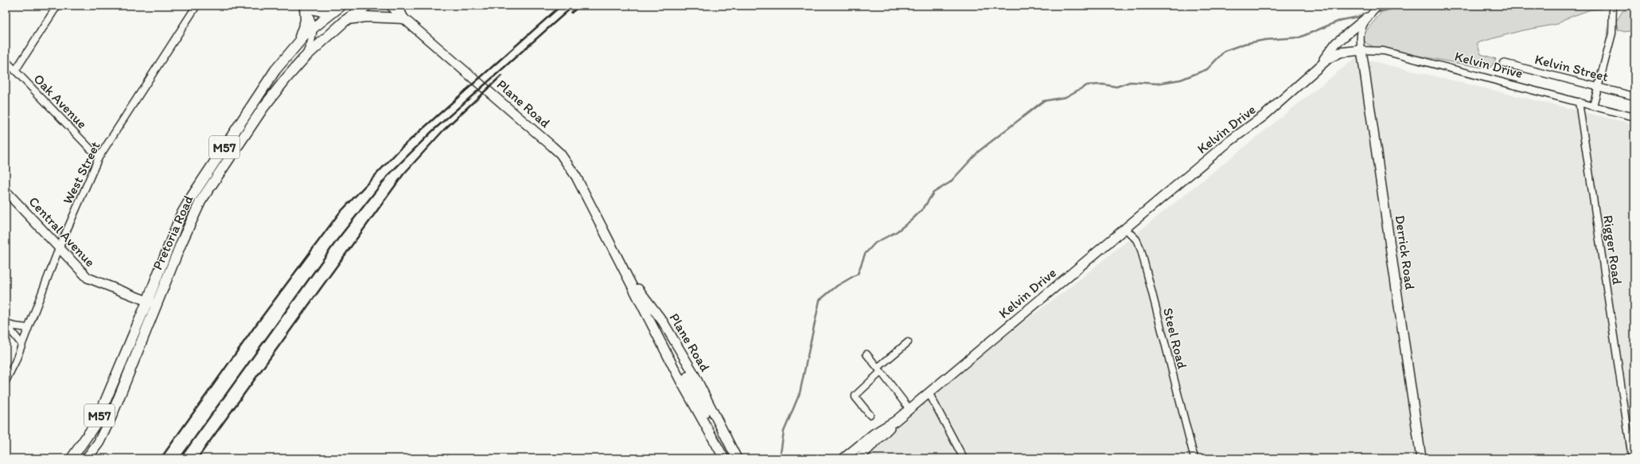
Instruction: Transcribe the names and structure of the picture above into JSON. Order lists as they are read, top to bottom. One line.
{"streets":{"main road":["M57","Pretoria Road"],"street":["Kelvin Drive","Kelvin Street","Oak Avenue","Plane Road","West Street","Central Avenue","Rigger Road","Derrick Road","Steel Road"]},"crossings":[["Kelvin Drive","Rigger Road"],["Kelvin Drive","Derrick Road"],["Kelvin Drive","Steel Road"],["Oak Avenue","West Street"],["West Street","Central Avenue"],["Central Avenue","Pretoria Road"]]}
